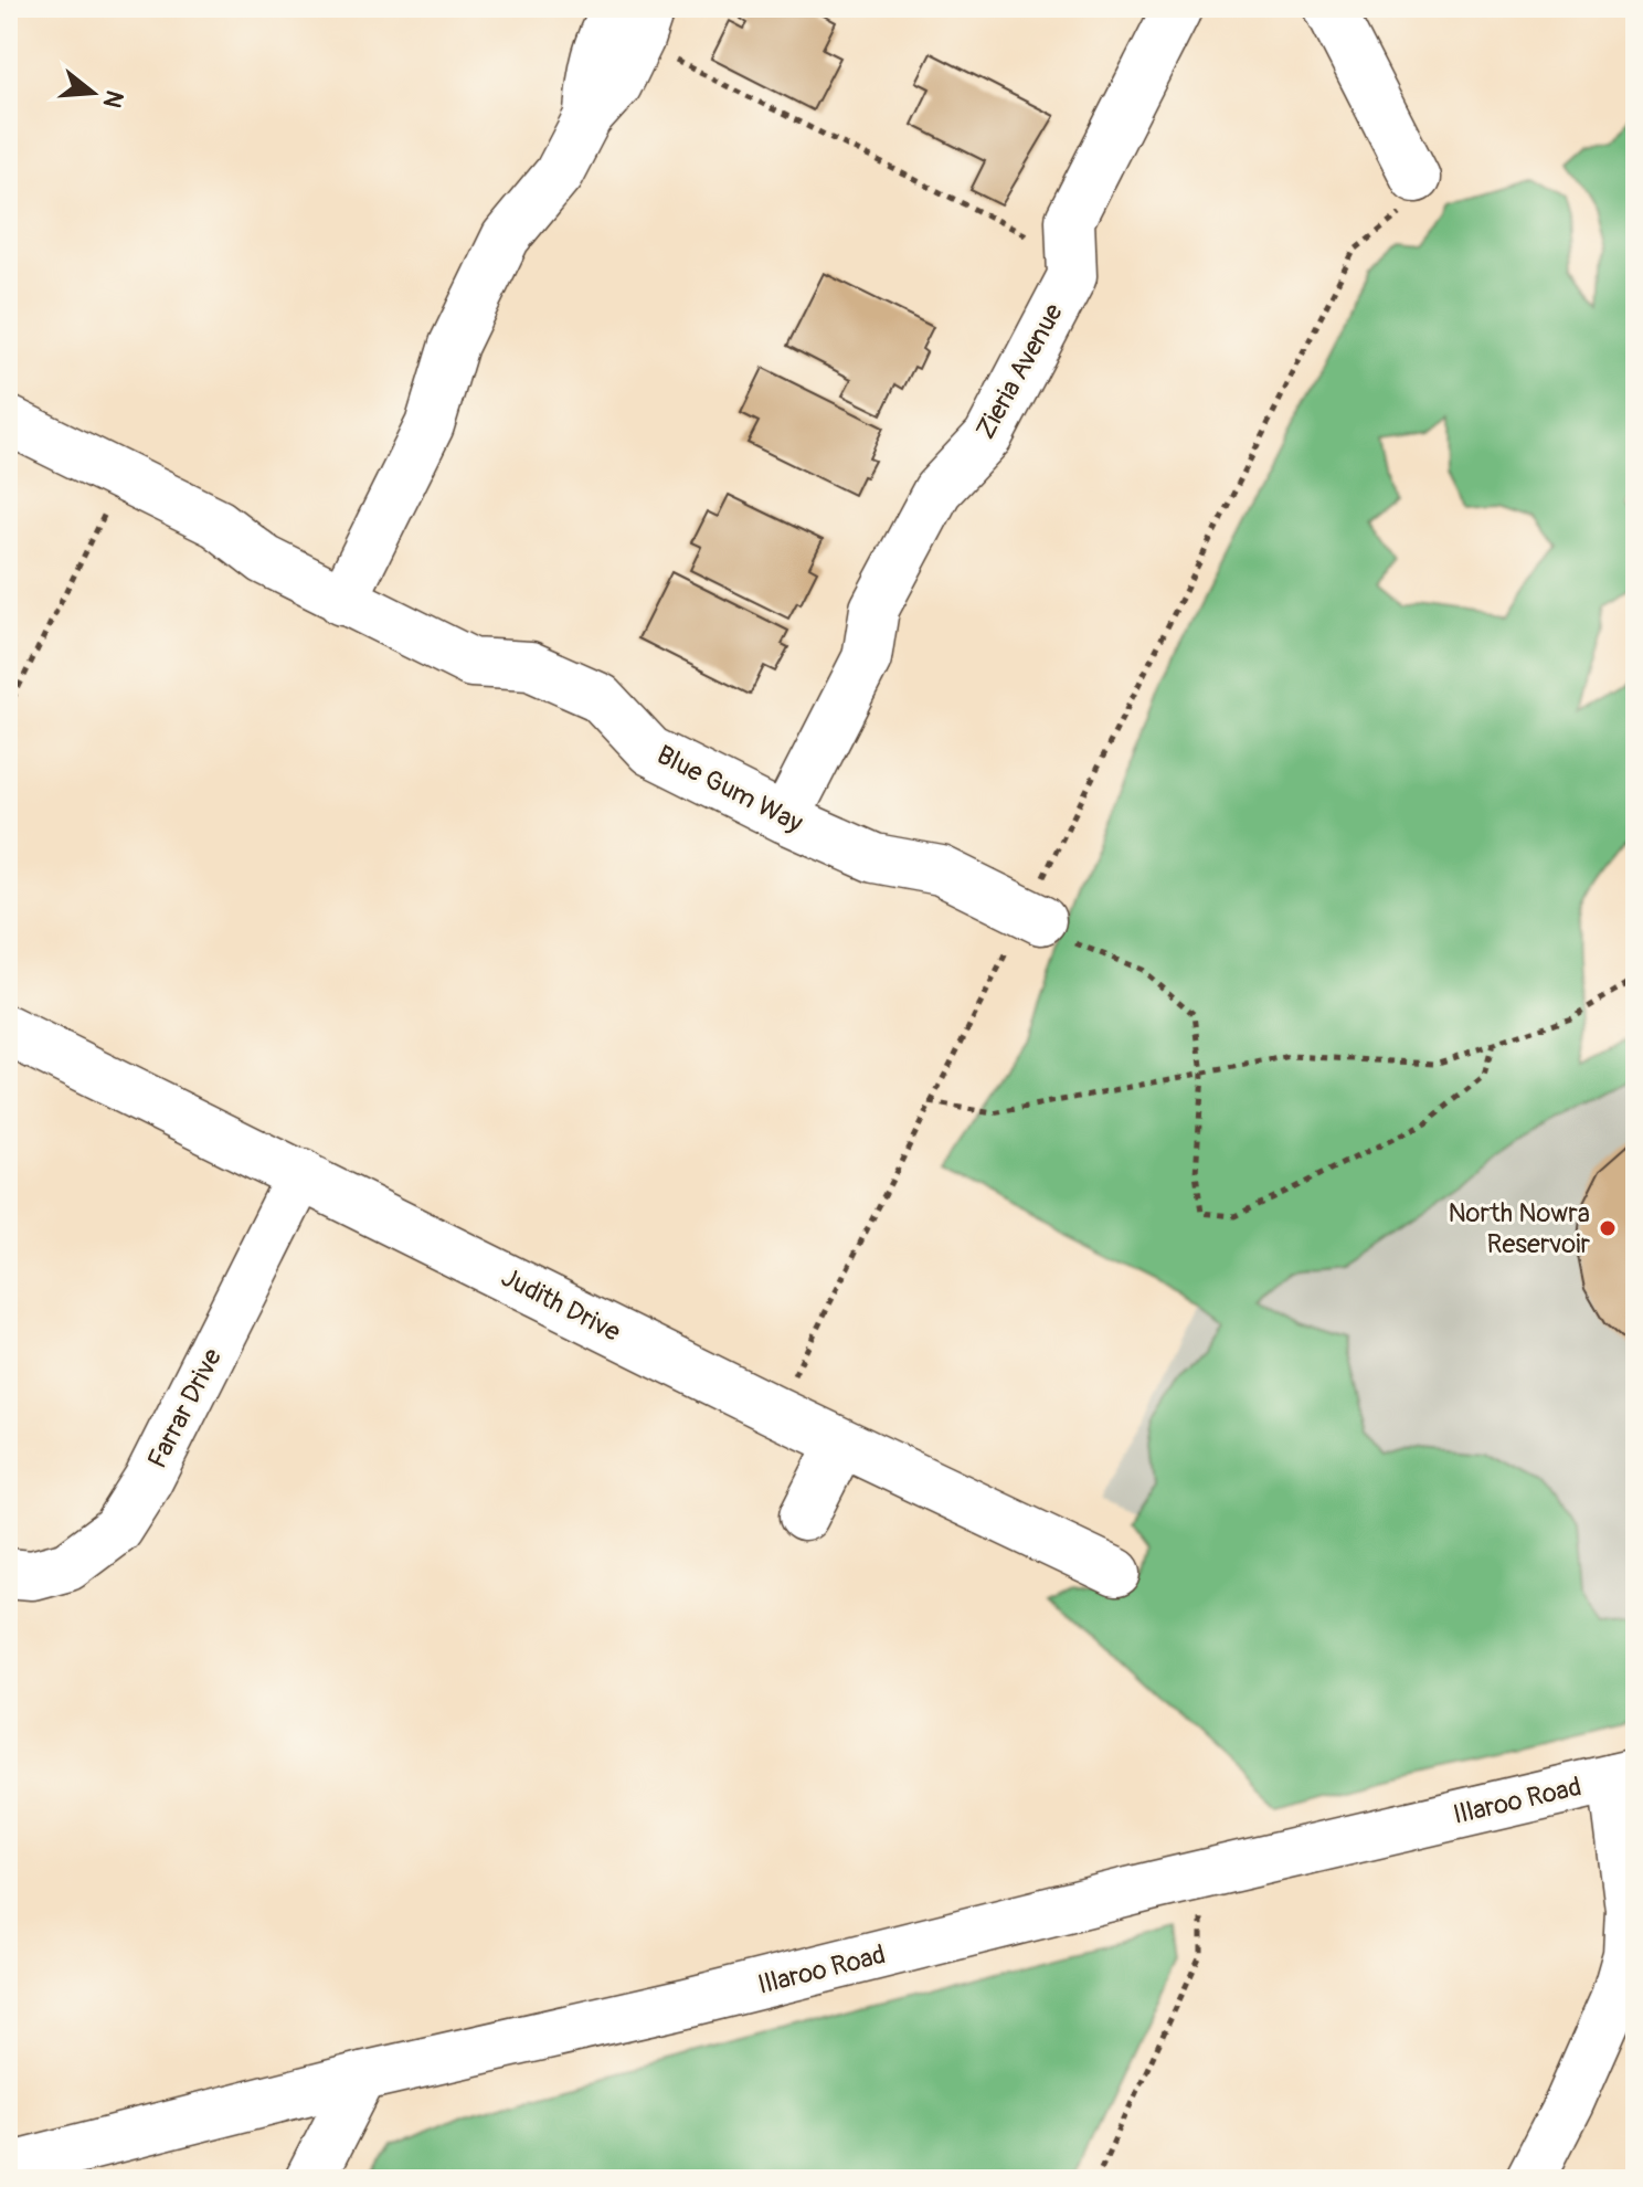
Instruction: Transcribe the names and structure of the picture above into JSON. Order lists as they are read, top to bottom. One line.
{"streets":{"street":["Zieria Avenue","Blue Gum Way","Judith Drive","Farrar Drive","Illaroo Road"]},"crossings":[["Zieria Avenue","Blue Gum Way"],["Judith Drive","Farrar Drive"]],"places":["North Nowra Reservoir"],"north":"right"}
